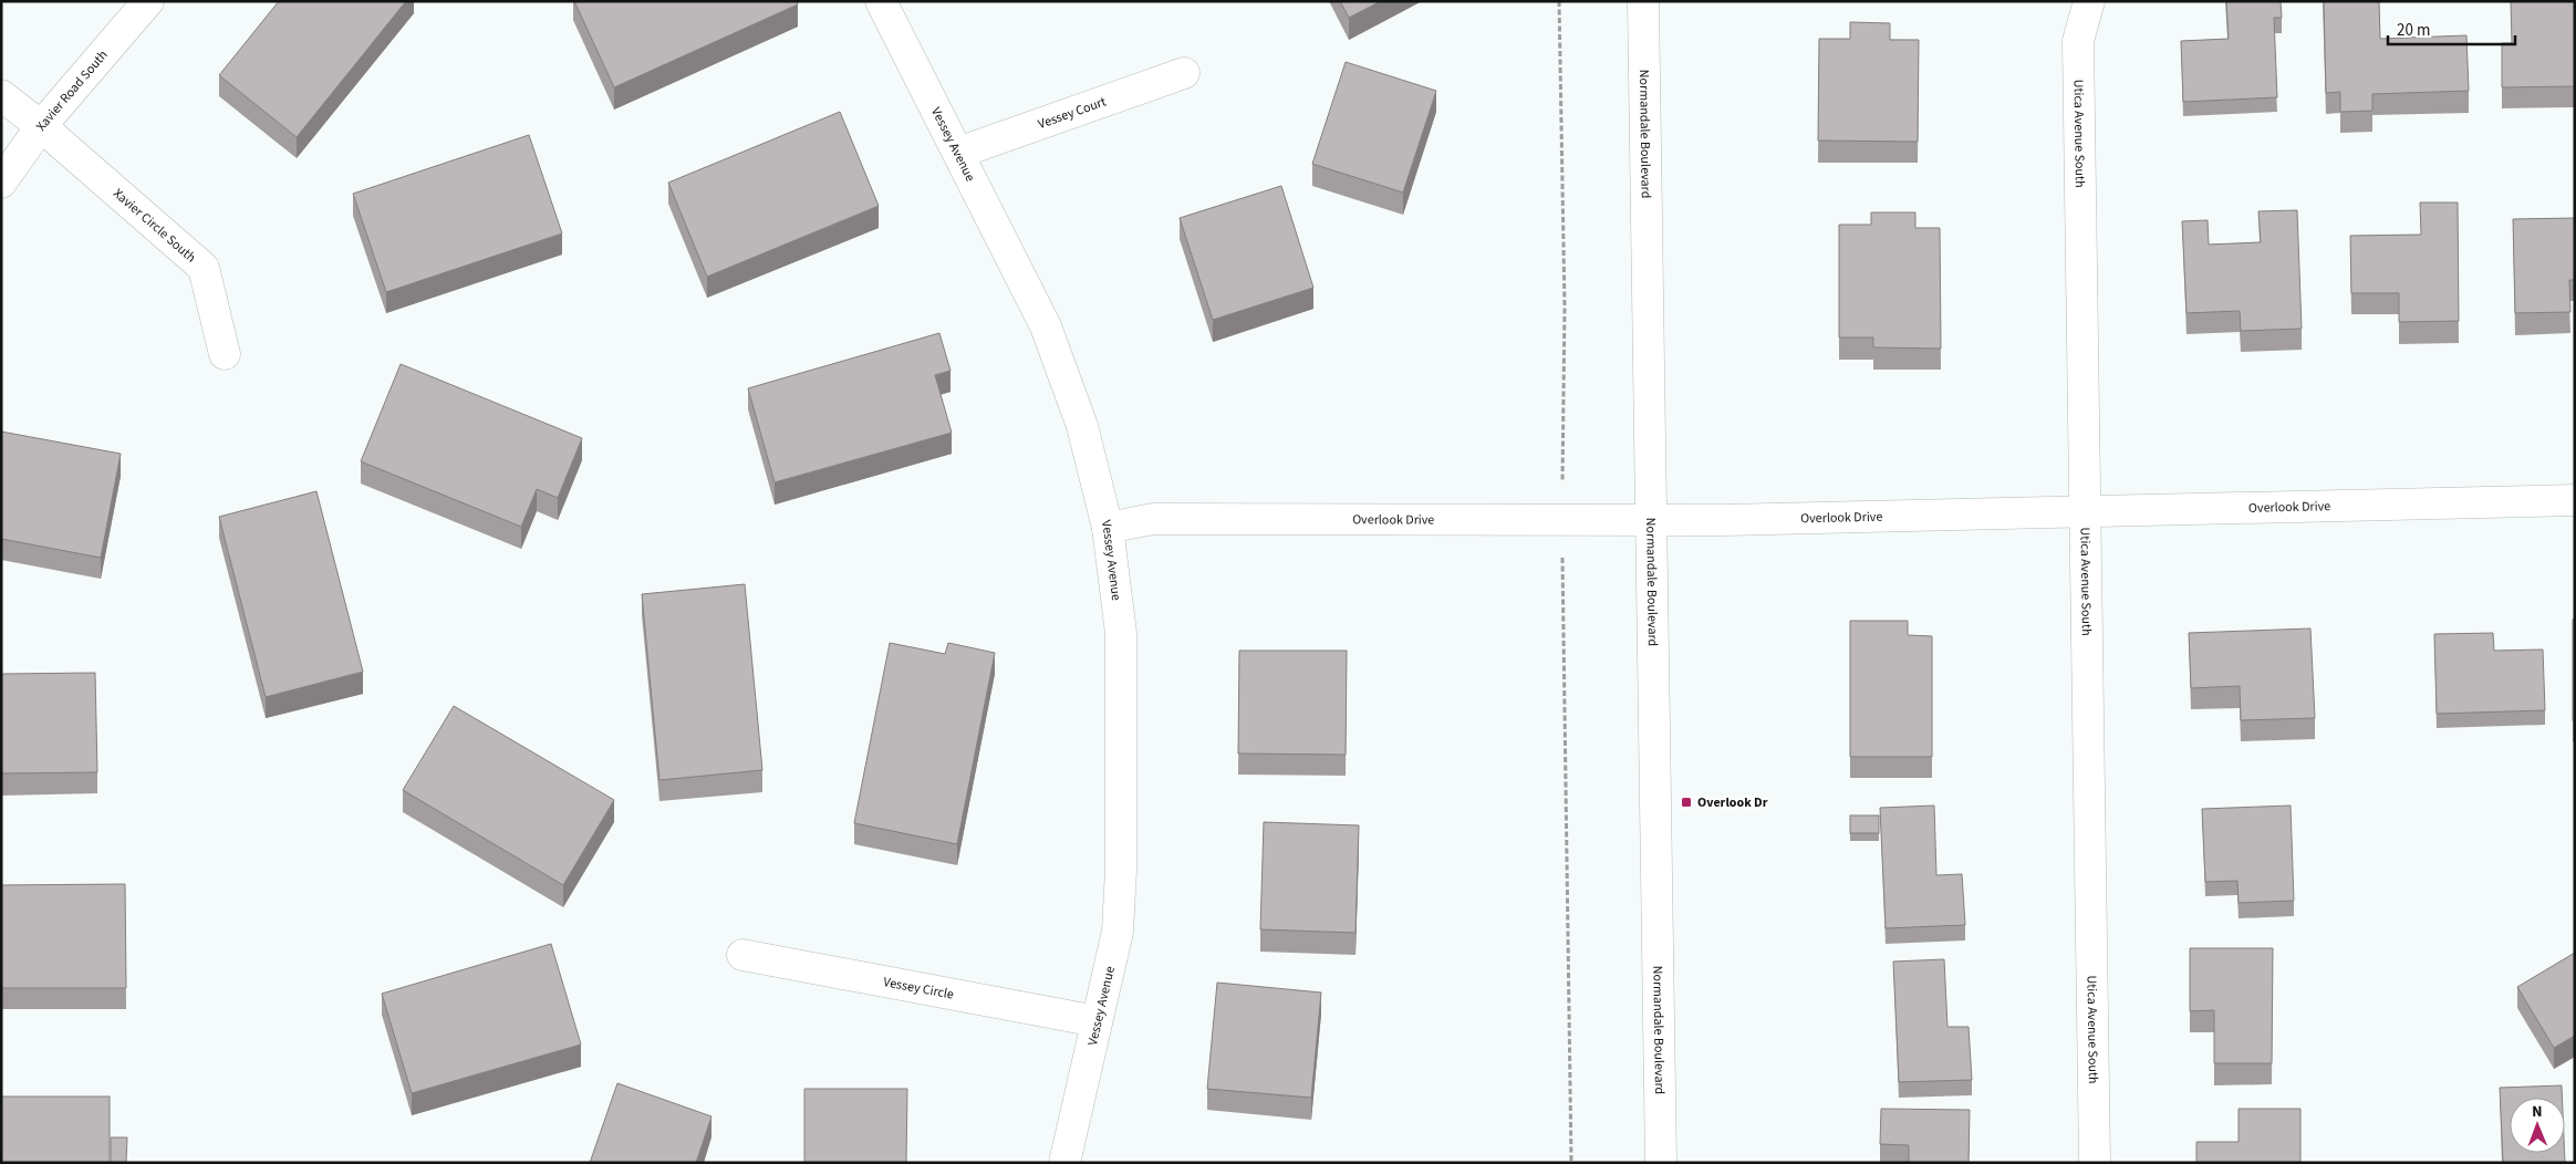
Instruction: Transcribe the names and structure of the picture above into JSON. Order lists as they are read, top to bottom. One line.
{"streets":{"street":["Xavier Road South","Vessey Court","Utica Avenue South","Normandale Boulevard","Vessey Avenue","Xavier Circle South","Overlook Drive","Vessey Circle"]},"crossings":[["Xavier Road South","Xavier Circle South"],["Vessey Court","Vessey Avenue"],["Utica Avenue South","Overlook Drive"],["Normandale Boulevard","Overlook Drive"],["Vessey Avenue","Overlook Drive"],["Vessey Avenue","Vessey Circle"]],"places":{"transit":["Overlook Dr"]},"scale_bar":"20 m","north":"top"}
